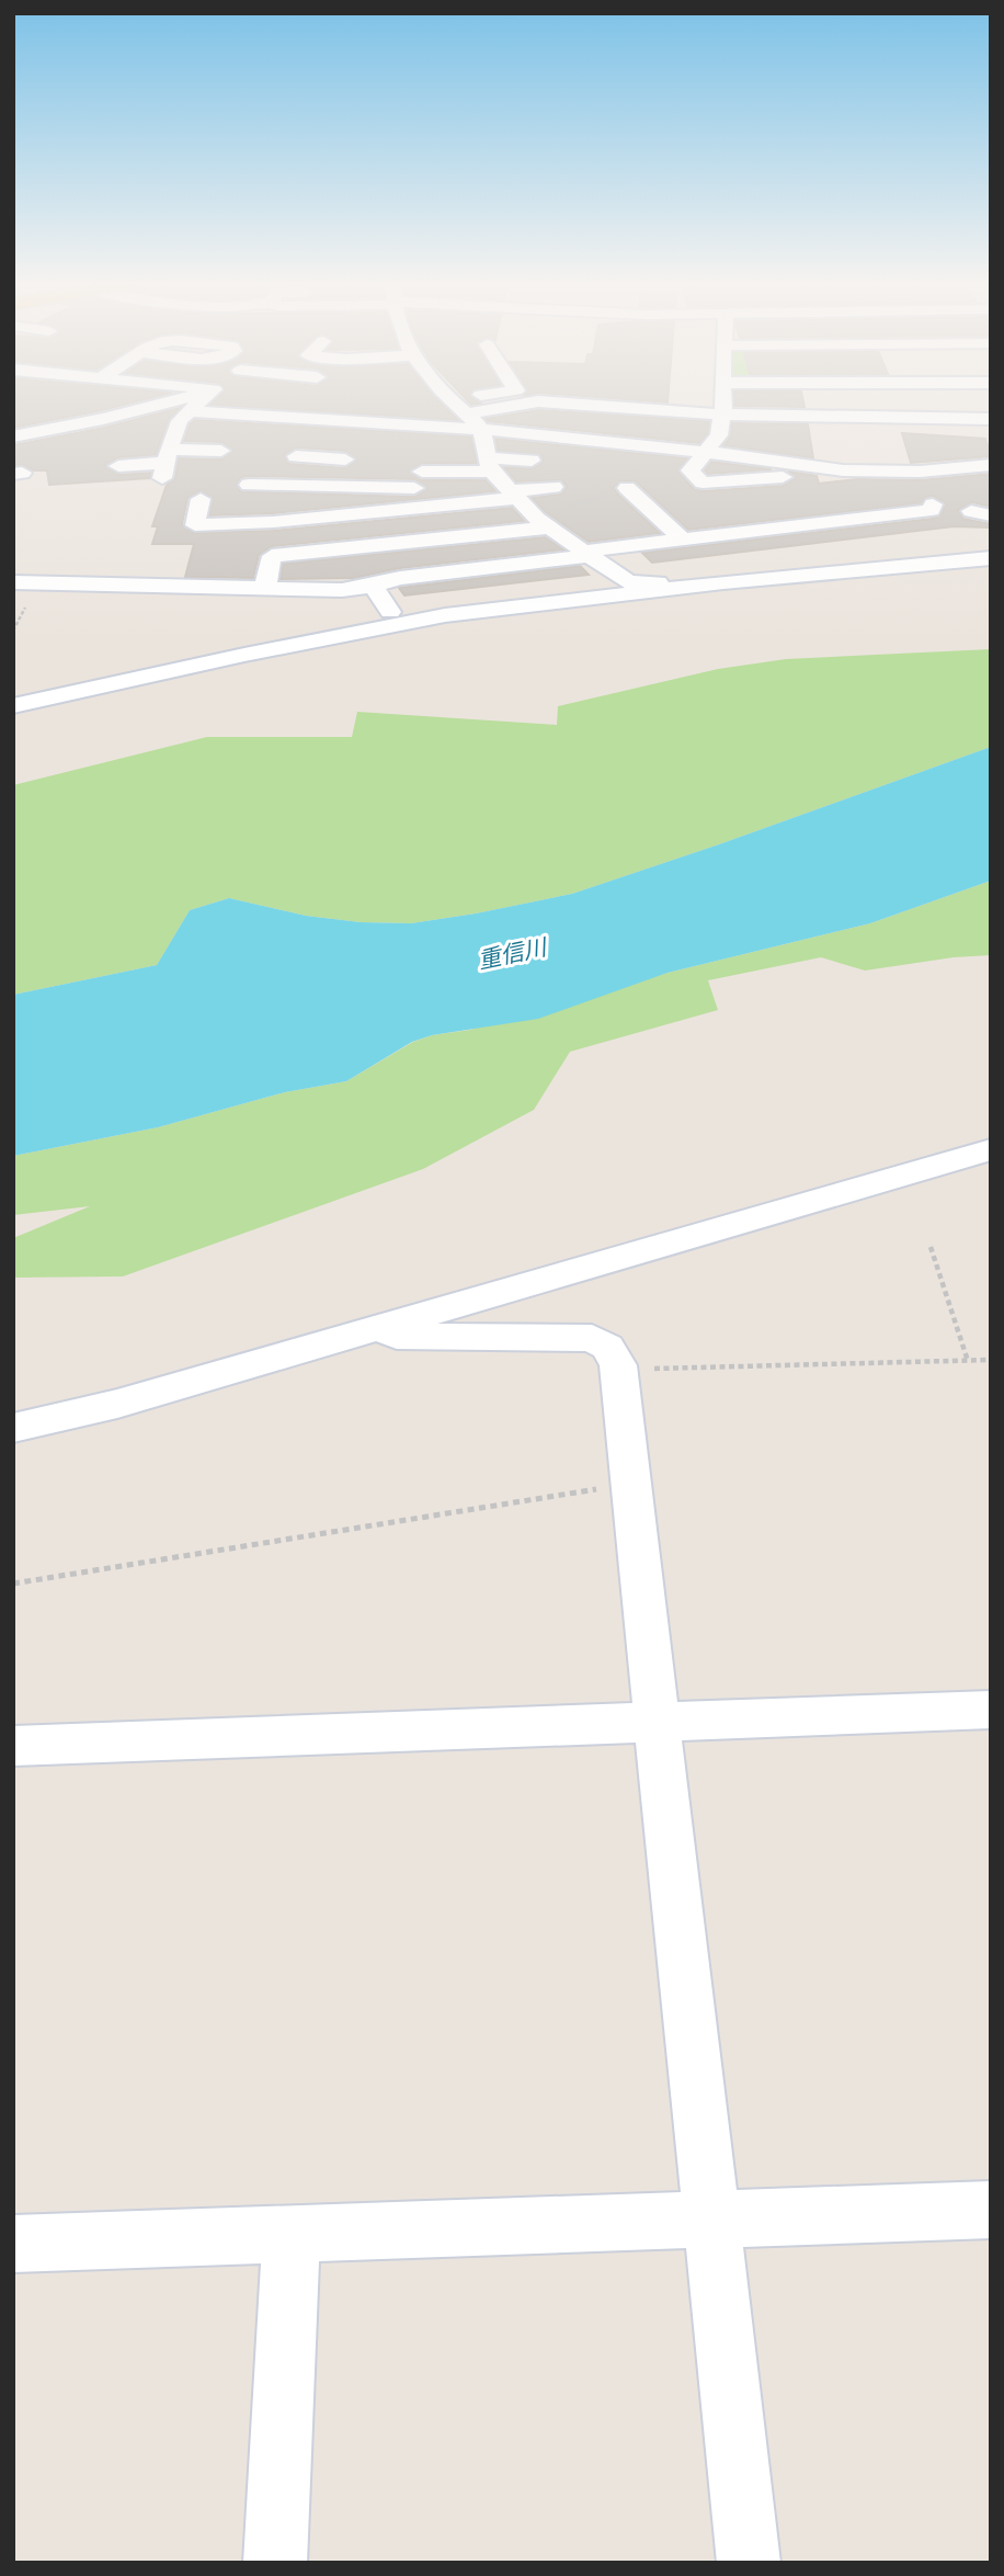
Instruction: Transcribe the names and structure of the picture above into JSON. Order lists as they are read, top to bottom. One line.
{"water":["重信川"]}
